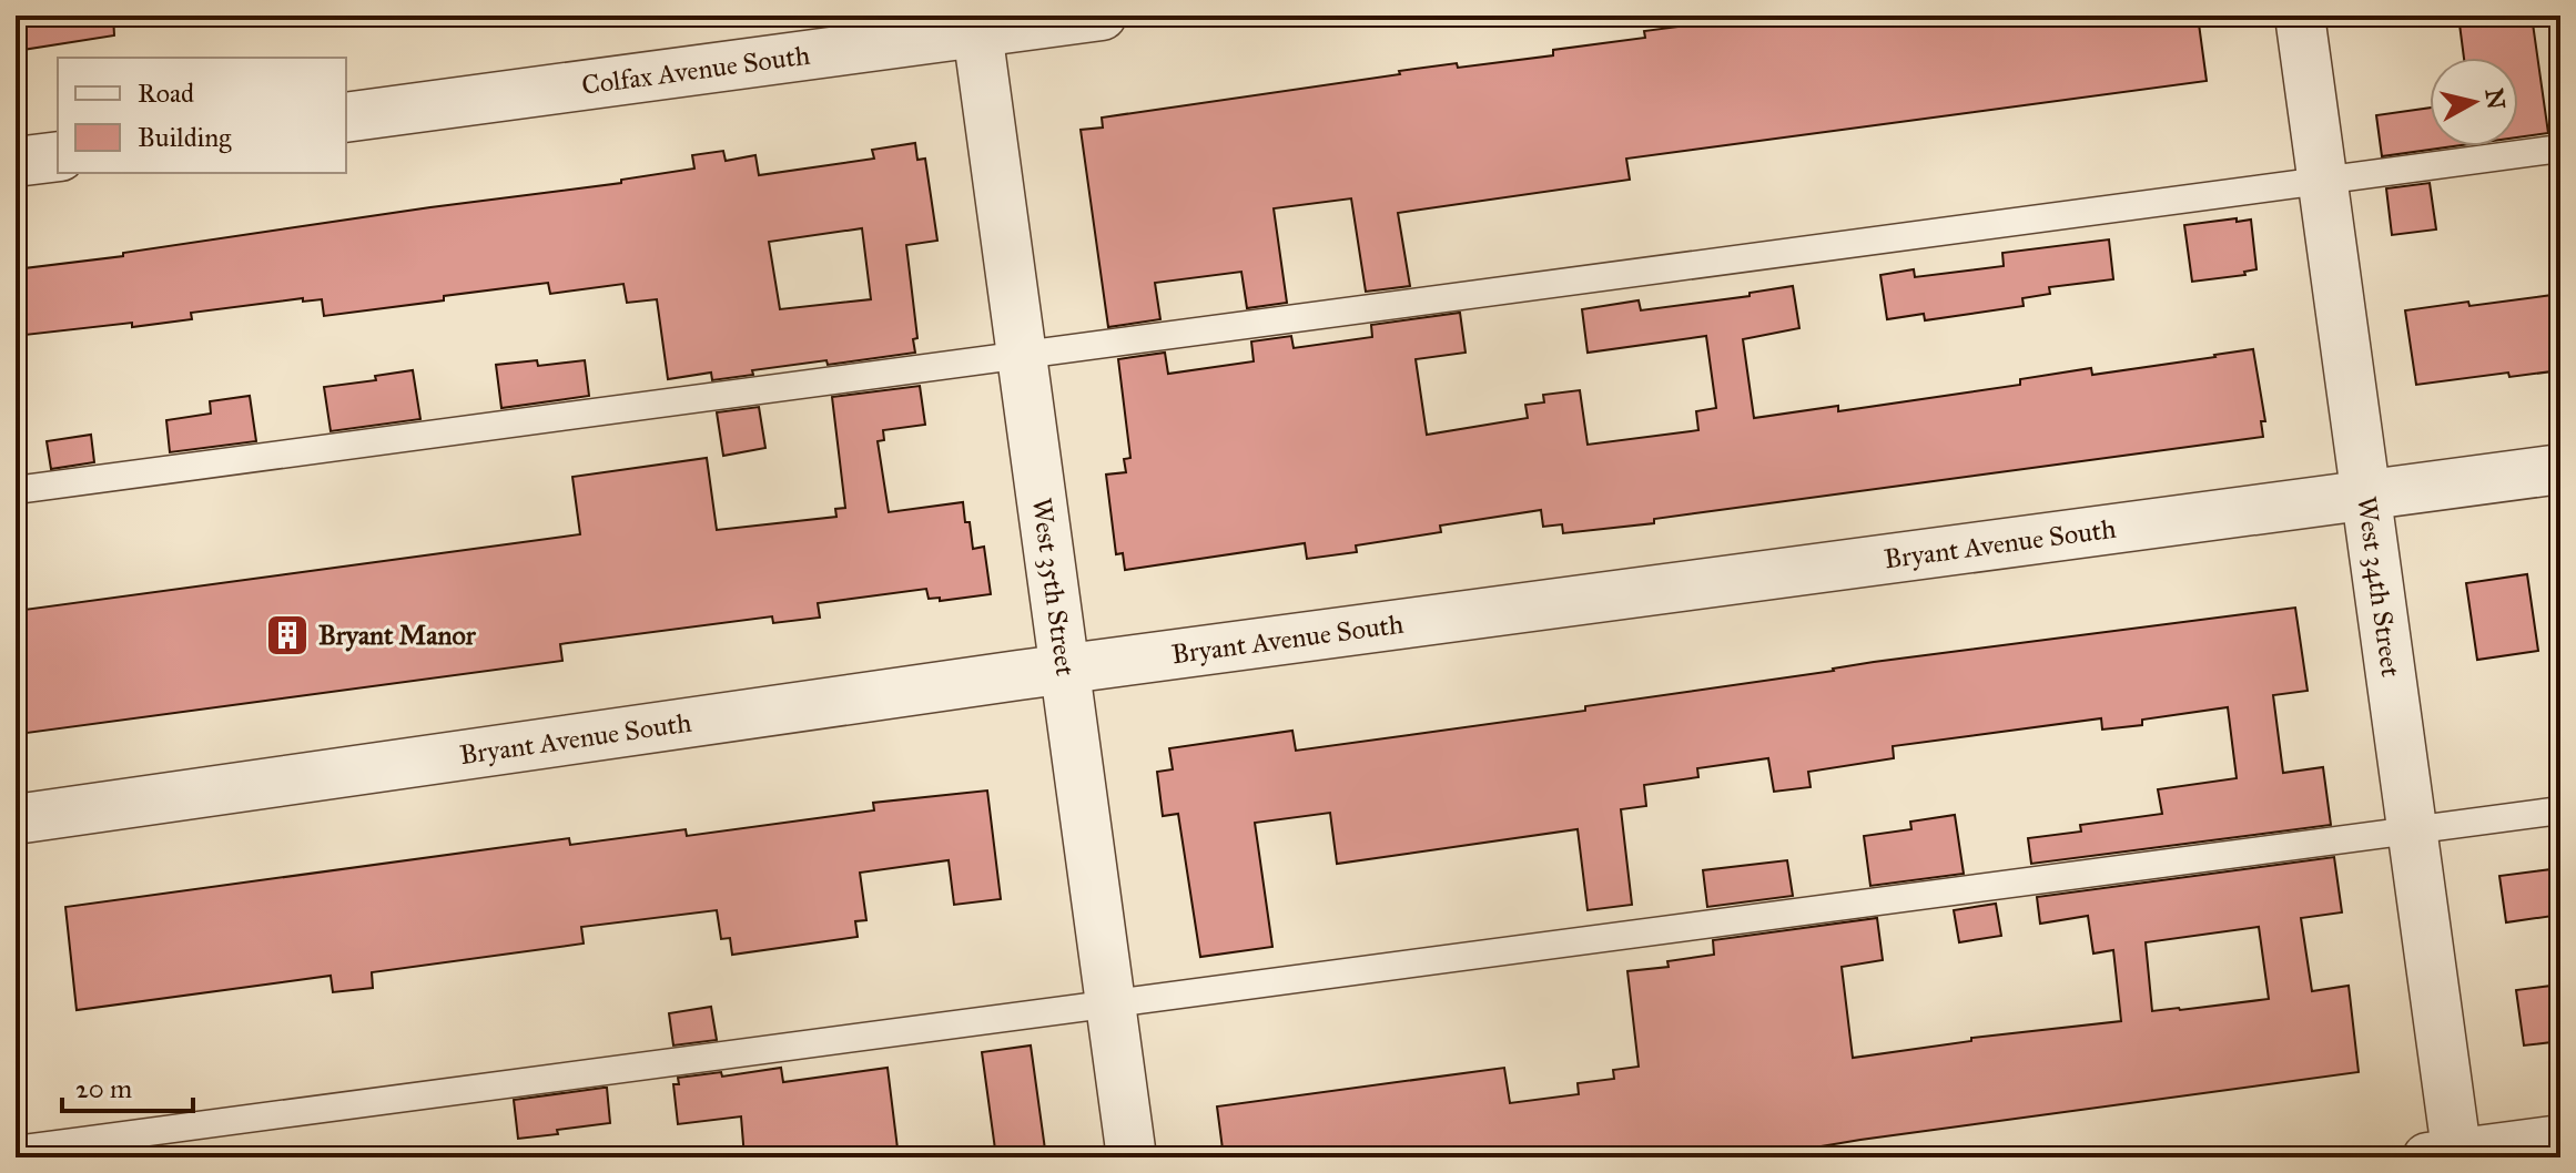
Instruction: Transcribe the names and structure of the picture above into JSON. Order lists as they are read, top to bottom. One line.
{"streets":{"street":["Colfax Avenue South","Bryant Avenue South","West 35th Street","West 34th Street"]},"crossings":[["Colfax Avenue South","West 35th Street"],["Bryant Avenue South","West 35th Street"],["Bryant Avenue South","West 34th Street"]],"places":{"building":["Bryant Manor"]},"legend":["Road","Building"],"scale_bar":"20 m","north":"right"}
